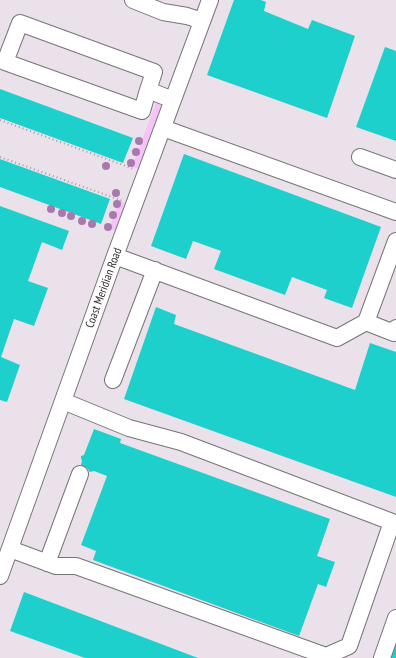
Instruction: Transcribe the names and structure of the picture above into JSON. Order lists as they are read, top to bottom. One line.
{"streets":{"street":["Coast Meridian Road"]}}
